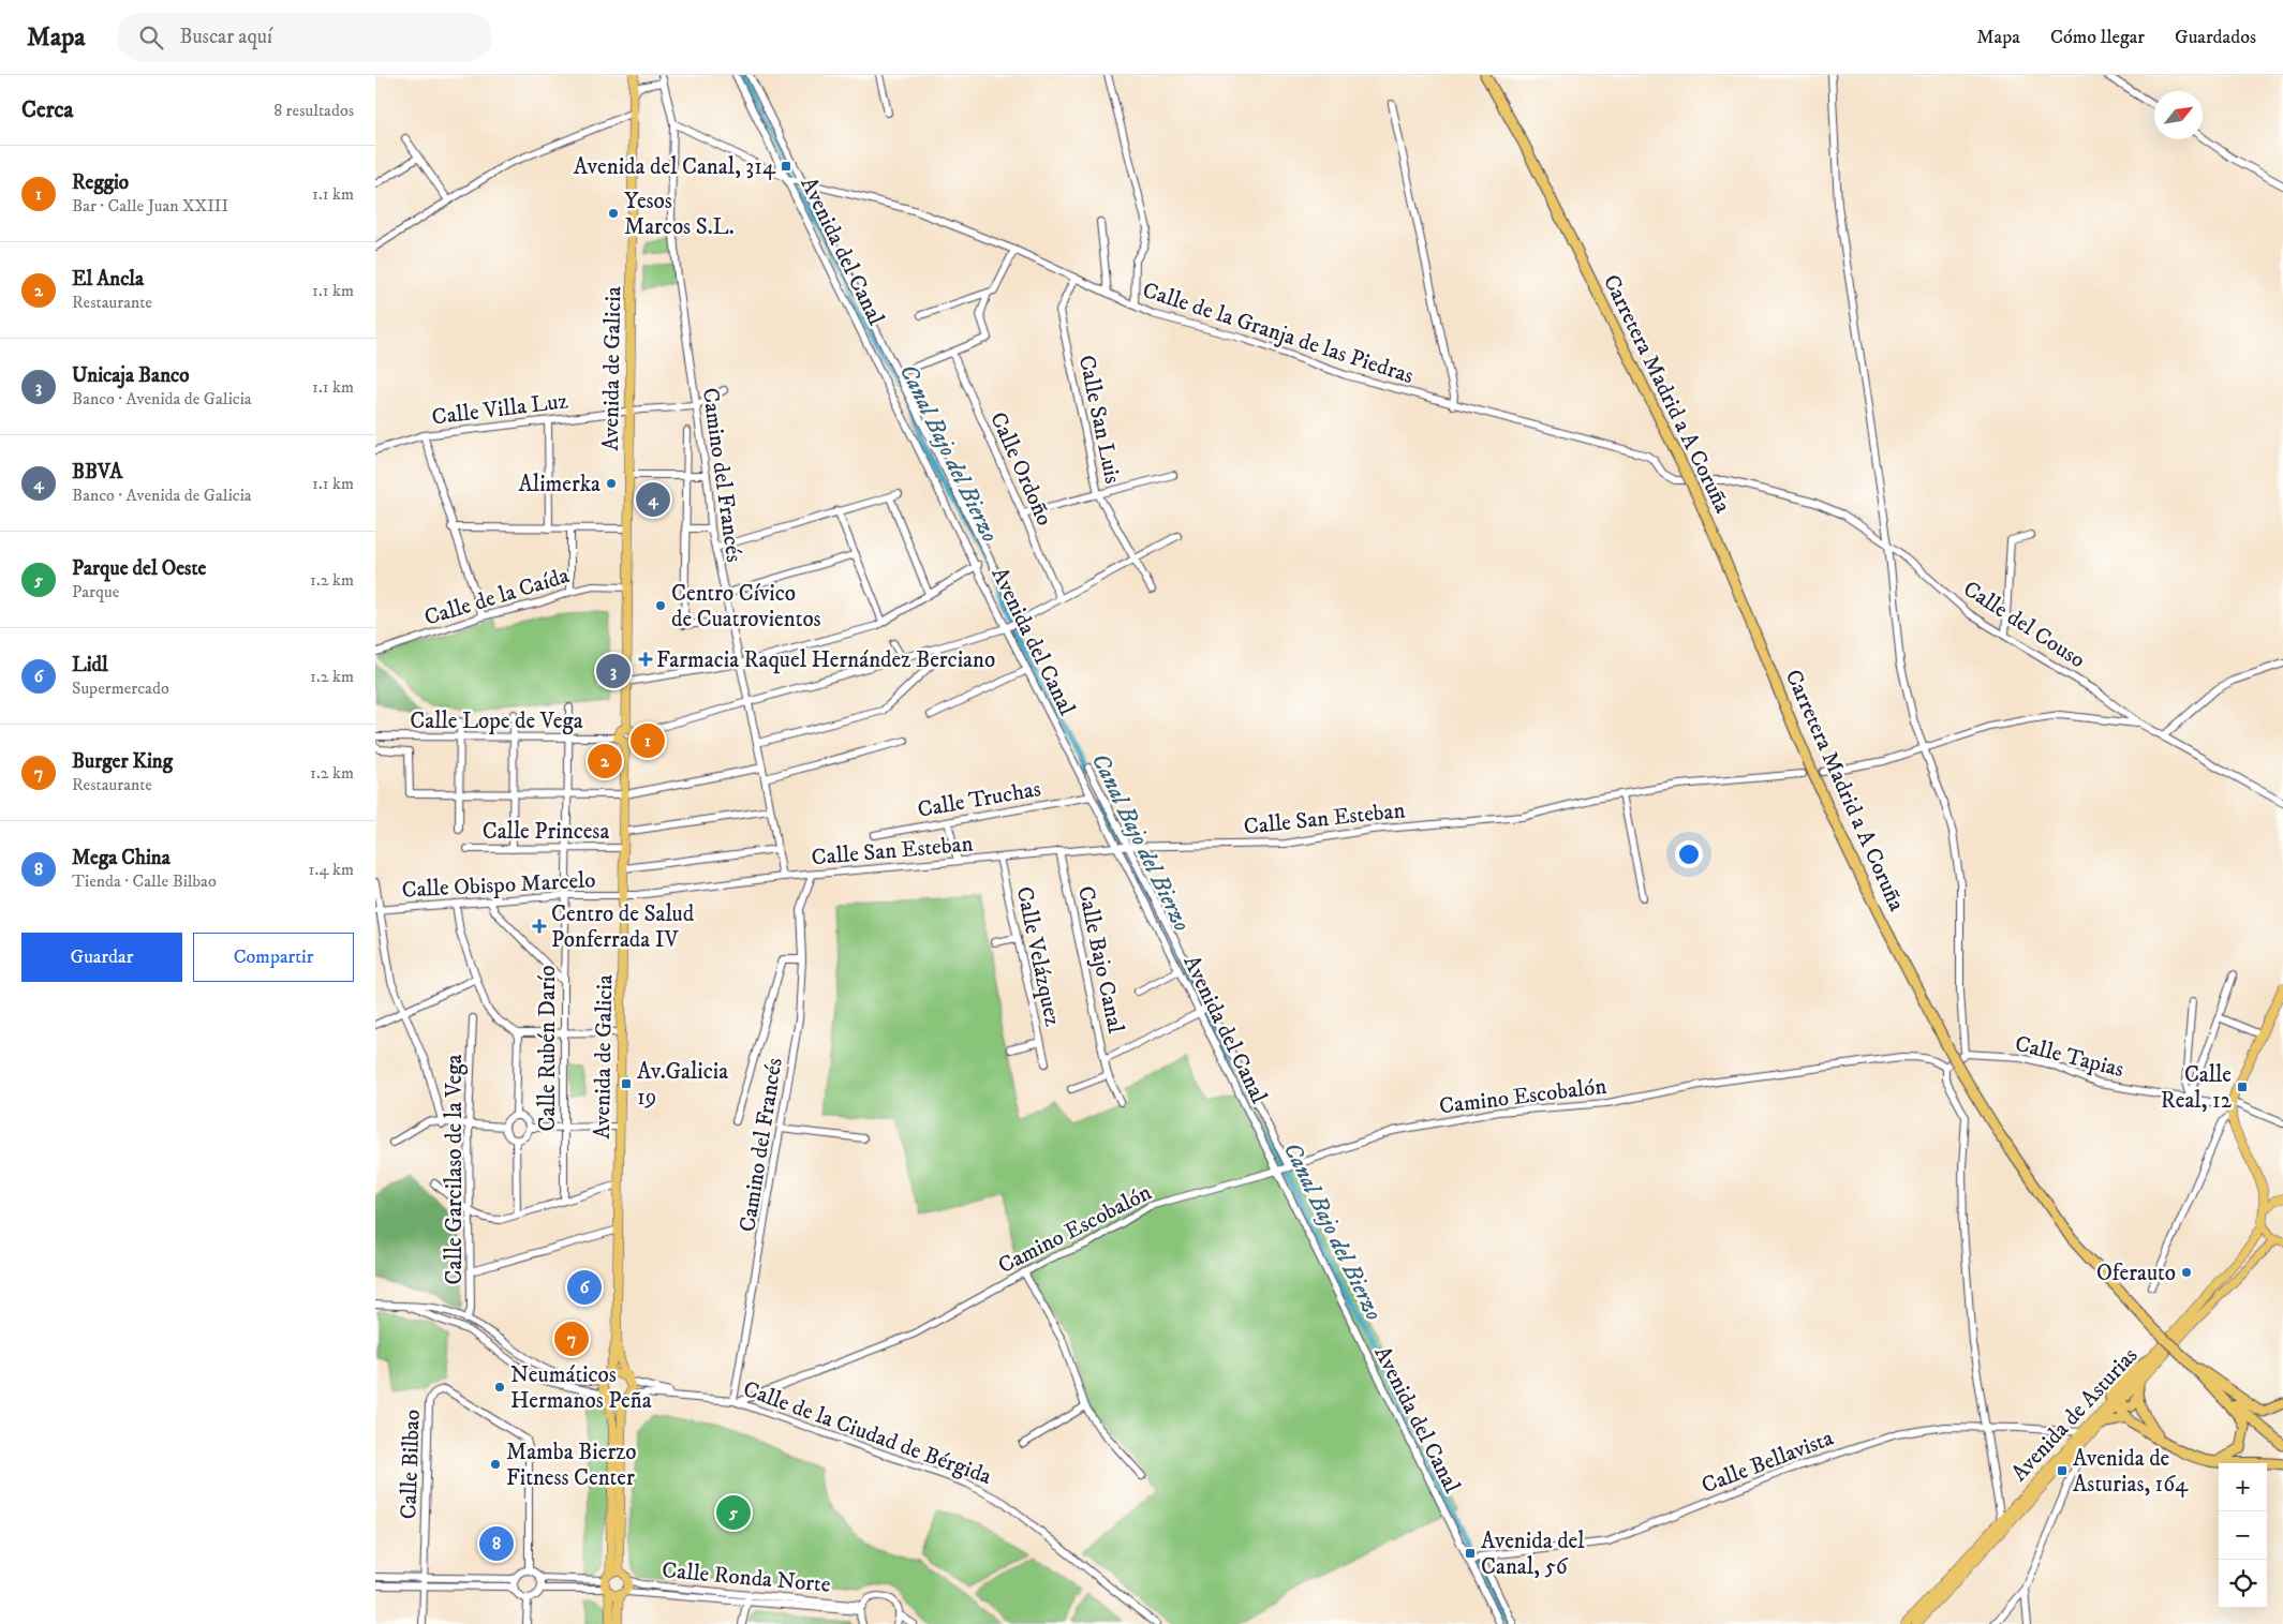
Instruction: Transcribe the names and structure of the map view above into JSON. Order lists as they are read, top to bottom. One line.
{"streets":{"highway":["Carretera Madrid a A Coruña"],"main road":["Avenida de Galicia","Avenida de Asturias"],"street":["Avenida del Canal","Calle de la Granja de las Piedras","Calle Villa Luz","Calle San Luis","Calle Ordoño","Camino del Francés","Calle de la Caída","Calle del Couso","Calle Lope de Vega","Calle Truchas","Calle San Esteban","Calle Princesa","Calle Obispo Marcelo","Calle Velázquez","Calle Bajo Canal","Calle Rubén Darío","Calle Tapias","Camino Escobalón","Calle Garcilaso de la Vega","Calle de la Ciudad de Bérgida","Calle Bellavista","Calle Bilbao","Calle Ronda Norte"]},"crossings":[["Avenida del Canal","Calle de la Granja de las Piedras"],["Avenida del Canal","Calle Truchas"],["Avenida del Canal","Calle San Esteban"],["Avenida del Canal","Camino Escobalón"],["Avenida del Canal","Calle Bellavista"],["Calle de la Granja de las Piedras","Calle San Luis"],["Calle de la Granja de las Piedras","Camino del Francés"],["Calle de la Granja de las Piedras","Calle del Couso"],["Avenida de Galicia","Calle Villa Luz"],["Avenida de Galicia","Calle de la Caída"],["Avenida de Galicia","Calle Lope de Vega"],["Avenida de Galicia","Calle San Esteban"],["Avenida de Galicia","Calle Princesa"],["Avenida de Galicia","Calle Obispo Marcelo"],["Avenida de Galicia","Calle de la Ciudad de Bérgida"],["Calle Villa Luz","Camino del Francés"],["Camino del Francés","Calle San Esteban"],["Camino del Francés","Camino Escobalón"],["Camino del Francés","Calle de la Ciudad de Bérgida"],["Calle Lope de Vega","Calle Rubén Darío"],["Calle San Esteban","Calle Obispo Marcelo"],["Calle San Esteban","Calle Velázquez"],["Calle San Esteban","Calle Bajo Canal"],["Calle Princesa","Calle Rubén Darío"],["Calle Obispo Marcelo","Calle Rubén Darío"],["Camino Escobalón","Calle de la Ciudad de Bérgida"],["Avenida de Asturias","Calle Bellavista"]],"water":["Canal Bajo del Bierzo"],"places":{"transit":["Avenida del Canal, 314","Av.Galicia 19","Calle Real, 12","Avenida de Asturias, 164","Avenida del Canal, 56"],"other":["Yesos Marcos S.L.","Alimerka","Centro Cívico de Cuatrovientos","Oferauto","Neumáticos Hermanos Peña","Mamba Bierzo Fitness Center"],"health":["Farmacia Raquel Hernández Berciano","Centro de Salud Ponferrada IV"]},"north":"top right","page":{"header":"Mapa","search":"Buscar aquí","nav":["Mapa","Cómo llegar","Guardados"],"heading":["Cerca","8 resultados"],"list":[{"mark":"1","name":"Reggio","note":"Bar · Calle Juan XXIII","value":"1.1 km"},{"mark":"2","name":"El Ancla","note":"Restaurante","value":"1.1 km"},{"mark":"3","name":"Unicaja Banco","note":"Banco · Avenida de Galicia","value":"1.1 km"},{"mark":"4","name":"BBVA","note":"Banco · Avenida de Galicia","value":"1.1 km"},{"mark":"5","name":"Parque del Oeste","note":"Parque","value":"1.2 km"},{"mark":"6","name":"Lidl","note":"Supermercado","value":"1.2 km"},{"mark":"7","name":"Burger King","note":"Restaurante","value":"1.2 km"},{"mark":"8","name":"Mega China","note":"Tienda · Calle Bilbao","value":"1.4 km"}],"pins":["4","3","1","2","6","7","5","8"],"buttons":["Guardar","Compartir"],"map_buttons":["+","−"]}}
